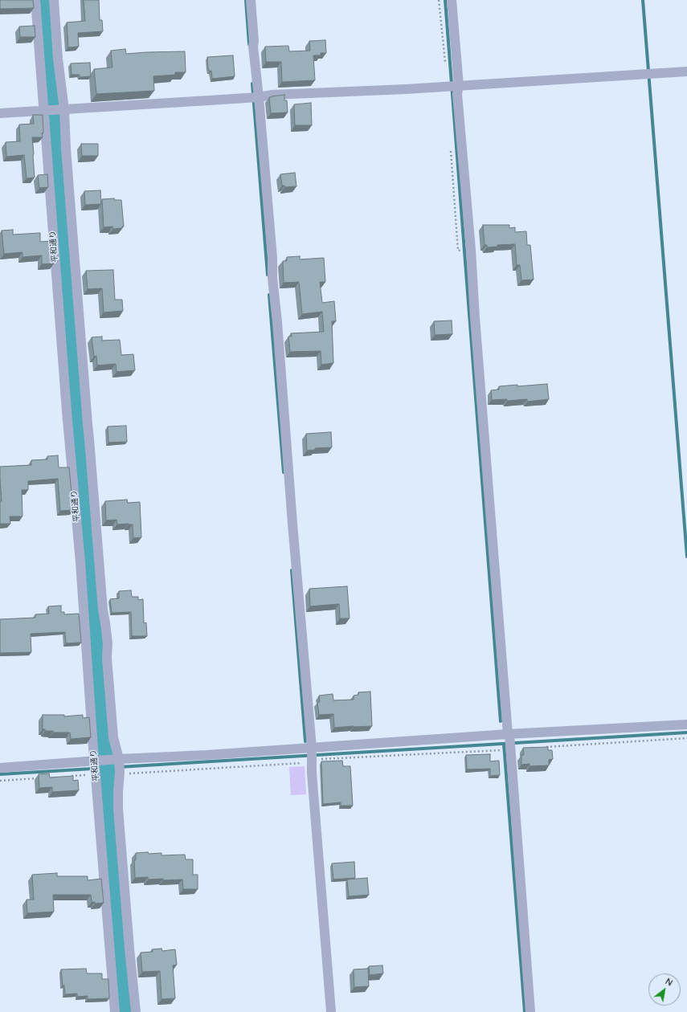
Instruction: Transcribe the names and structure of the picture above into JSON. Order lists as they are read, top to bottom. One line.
{"streets":{"street":["平和通り"]},"north":"top right"}
